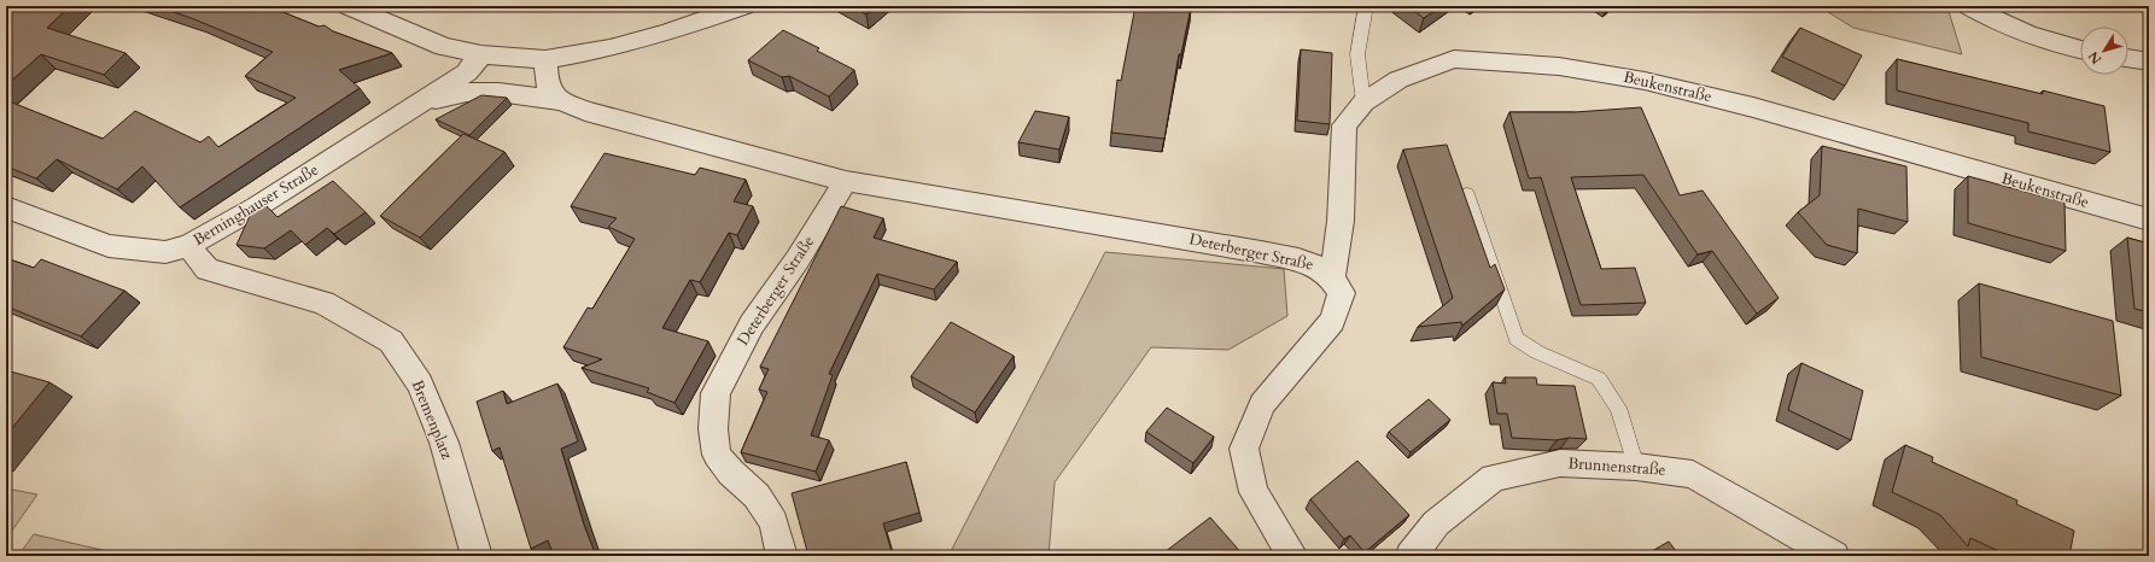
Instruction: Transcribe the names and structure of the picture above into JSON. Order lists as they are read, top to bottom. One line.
{"streets":{"street":["Beukenstraße","Berninghauser Straße","Deterberger Straße","Bremenplatz","Brunnenstraße"]},"crossings":[["Beukenstraße","Deterberger Straße"],["Berninghauser Straße","Deterberger Straße"],["Berninghauser Straße","Bremenplatz"]],"north":"bottom left"}
